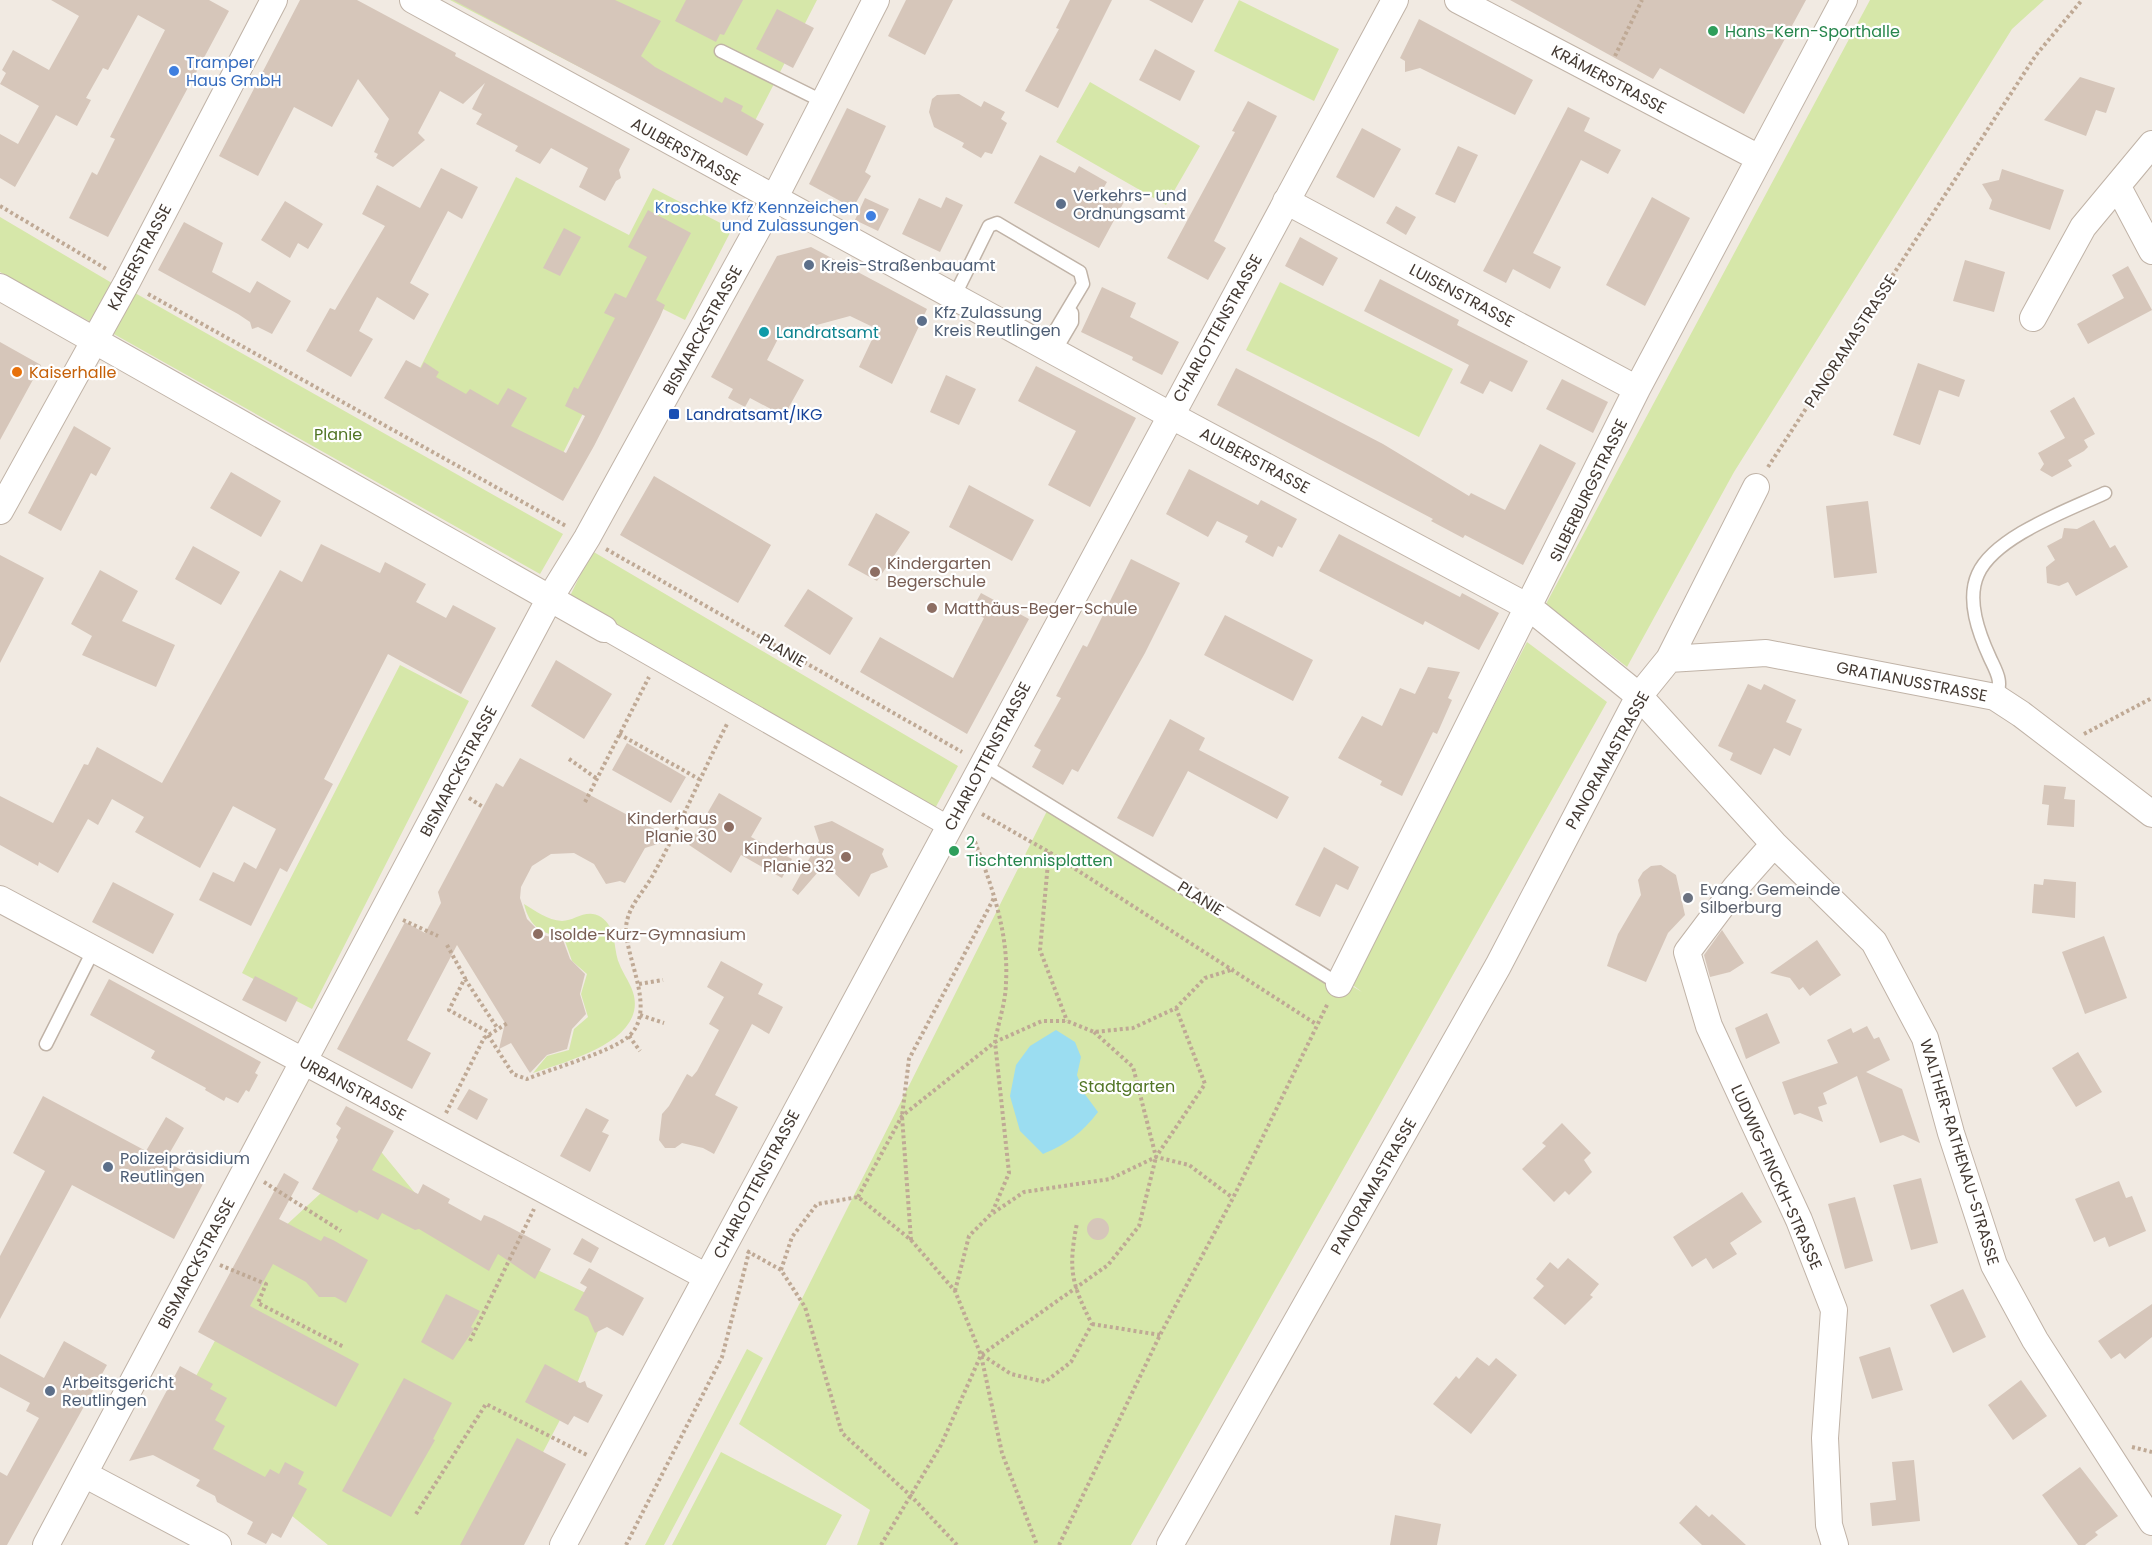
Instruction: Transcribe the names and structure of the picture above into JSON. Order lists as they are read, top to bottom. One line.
{"streets":{"street":["KRÄMERSTRASSE","AULBERSTRASSE","KAISERSTRASSE","LUISENSTRASSE","CHARLOTTENSTRASSE","BISMARCKSTRASSE","PANORAMASTRASSE","SILBERBURGSTRASSE","GRATIANUSSTRASSE","URBANSTRASSE","WALTHER-RATHENAU-STRASSE","LUDWIG-FINCKH-STRASSE"],"lane":["PLANIE"]},"crossings":[["KRÄMERSTRASSE","SILBERBURGSTRASSE"],["AULBERSTRASSE","CHARLOTTENSTRASSE"],["AULBERSTRASSE","BISMARCKSTRASSE"],["AULBERSTRASSE","SILBERBURGSTRASSE"],["AULBERSTRASSE","WALTHER-RATHENAU-STRASSE"],["KAISERSTRASSE","PLANIE"],["LUISENSTRASSE","CHARLOTTENSTRASSE"],["LUISENSTRASSE","SILBERBURGSTRASSE"],["CHARLOTTENSTRASSE","PLANIE"],["CHARLOTTENSTRASSE","URBANSTRASSE"],["BISMARCKSTRASSE","PLANIE"],["BISMARCKSTRASSE","URBANSTRASSE"],["PANORAMASTRASSE","GRATIANUSSTRASSE"],["PANORAMASTRASSE","WALTHER-RATHENAU-STRASSE"],["SILBERBURGSTRASSE","PLANIE"],["SILBERBURGSTRASSE","WALTHER-RATHENAU-STRASSE"],["WALTHER-RATHENAU-STRASSE","LUDWIG-FINCKH-STRASSE"]],"parks":["Planie","Stadtgarten"],"places":{"other":["Hans-Kern-Sporthalle","Tramper Haus GmbH","Verkehrs- und Ordnungsamt","Kroschke Kfz Kennzeichen und Zulassungen","Kreis-Straßenbauamt","Kfz Zulassung Kreis Reutlingen","Landratsamt","Kaiserhalle","Kindergarten Begerschule","Matthäus-Beger-Schule","Kinderhaus Planie 30","2 Tischtennisplatten","Kinderhaus Planie 32","Evang. Gemeinde Silberburg","Isolde-Kurz-Gymnasium","Polizeipräsidium Reutlingen","Arbeitsgericht Reutlingen"],"transit":["Landratsamt/IKG"]}}
